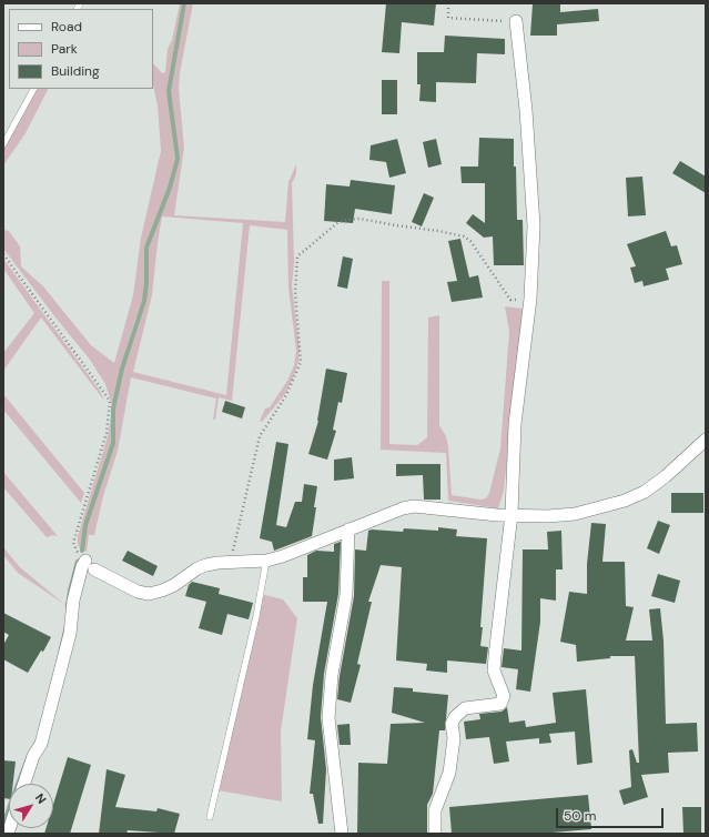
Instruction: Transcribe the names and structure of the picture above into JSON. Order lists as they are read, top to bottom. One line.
{"legend":["Road","Park","Building"],"scale_bar":"50 m","north":"top right"}
